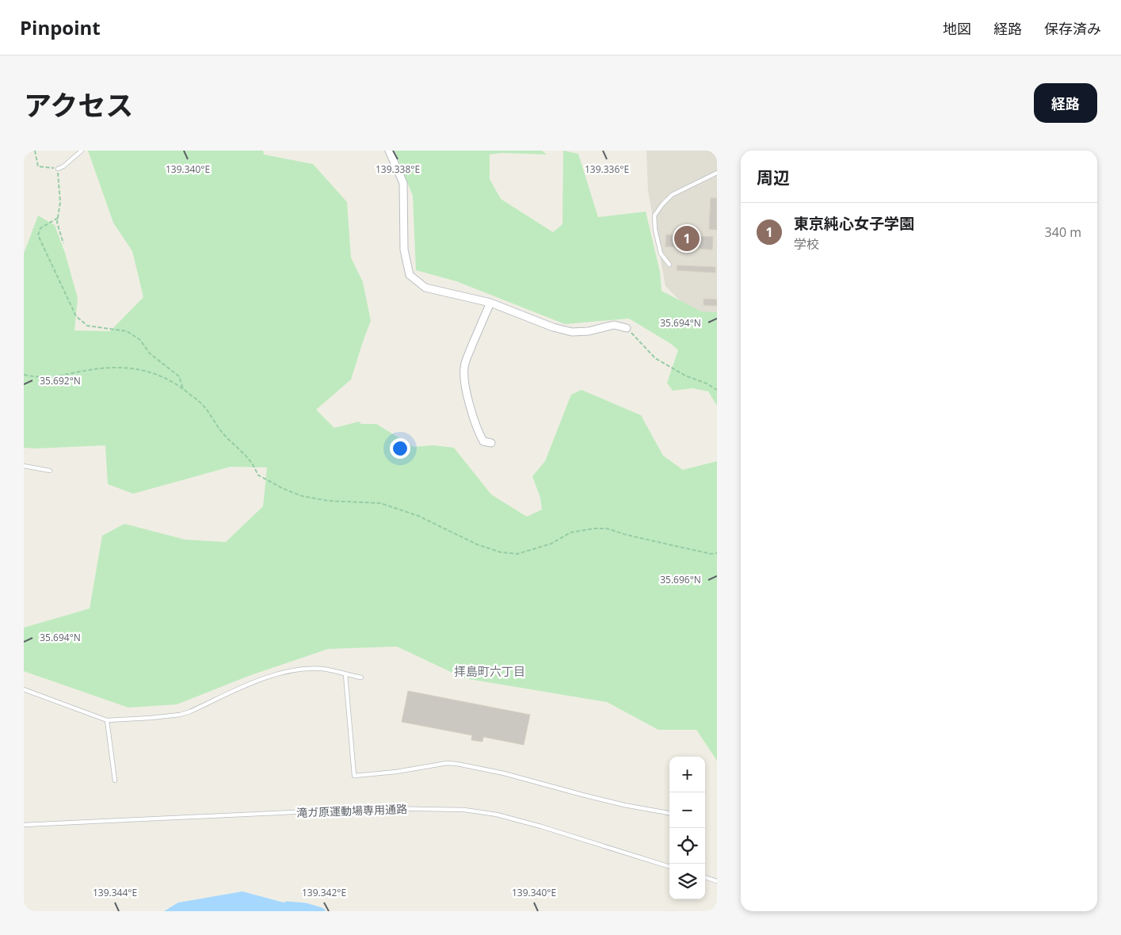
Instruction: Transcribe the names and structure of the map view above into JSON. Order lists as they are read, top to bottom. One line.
{"streets":{"lane":["滝ガ原運動場専用通路"]},"districts":["拝島町六丁目"],"page":{"header":"Pinpoint","nav":["地図","経路","保存済み"],"title":"アクセス","buttons":"経路","heading":"周辺","list":[{"mark":"1","name":"東京純心女子学園","note":"学校","value":"340 m"}],"pins":"1","map_buttons":["+","−"]},"coordinates":["139.340°E","139.338°E","139.336°E","35.694°N","35.692°N","35.696°N","139.342°E","139.344°E"]}
